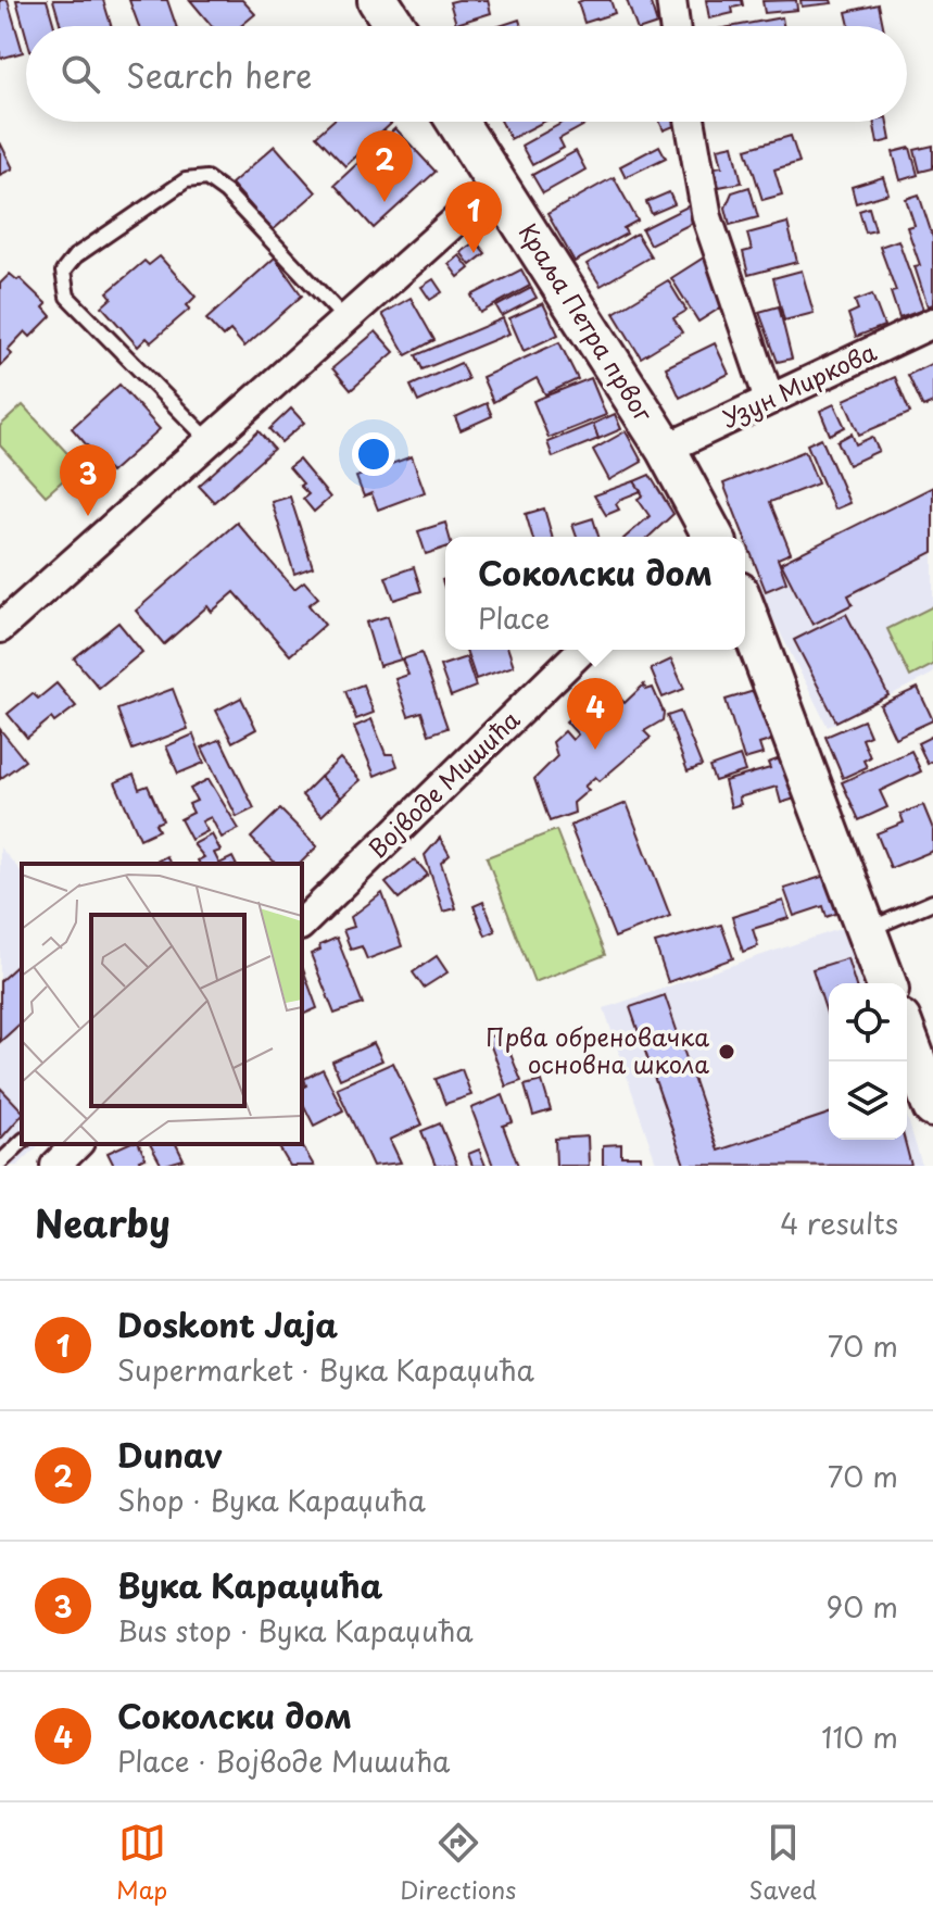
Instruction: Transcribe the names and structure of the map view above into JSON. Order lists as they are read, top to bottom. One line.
{"streets":{"street":["Краља Петра првог","Узун Миркова","Војводе Мишића"]},"crossings":[["Краља Петра првог","Узун Миркова"]],"places":["Прва обреновачка основна школа"],"page":{"search":"Search here","pins":["2","1","3","4"],"popup":["Соколски дом","Place"],"heading":["Nearby","4 results"],"list":[{"mark":"1","name":"Doskont Jaja","note":"Supermarket · Вука Караџића","value":"70 m"},{"mark":"2","name":"Dunav","note":"Shop · Вука Караџића","value":"70 m"},{"mark":"3","name":"Вука Караџића","note":"Bus stop · Вука Караџића","value":"90 m"},{"mark":"4","name":"Соколски дом","note":"Place · Војводе Мишића","value":"110 m"}],"nav":["Map","Directions","Saved"]}}
